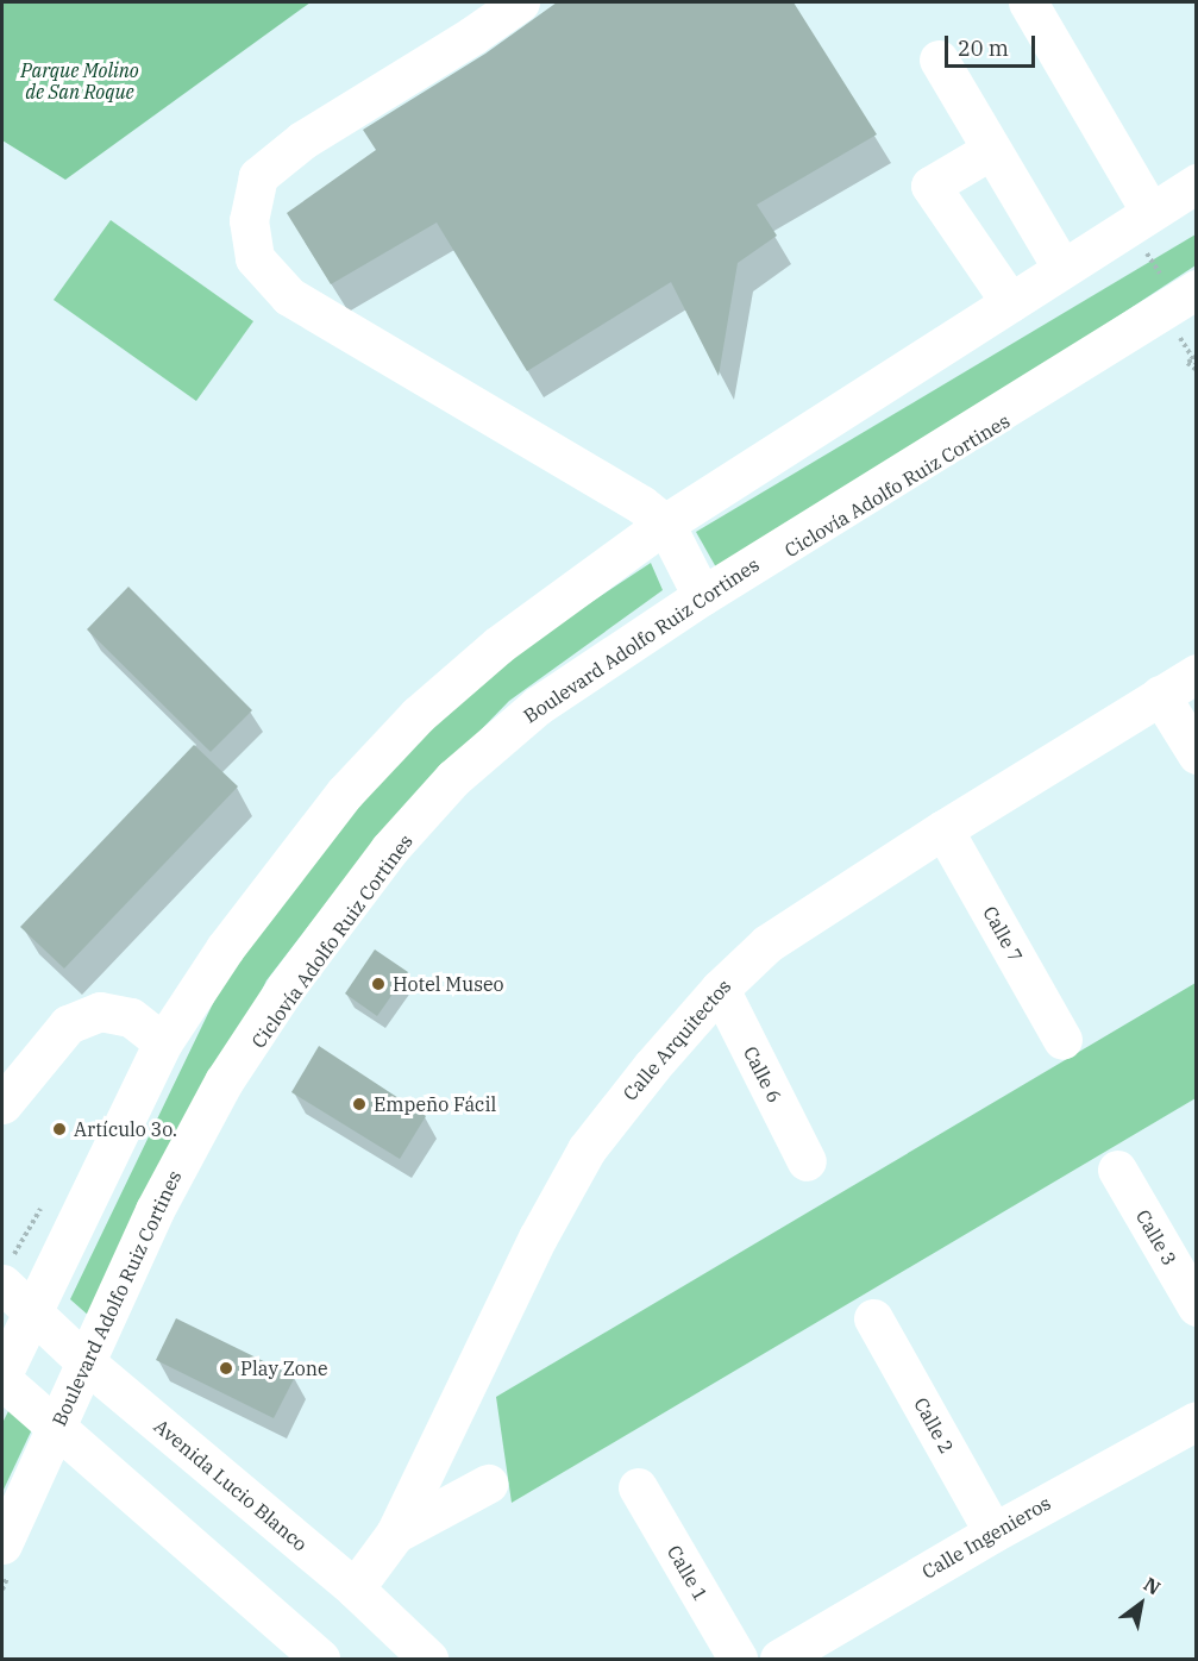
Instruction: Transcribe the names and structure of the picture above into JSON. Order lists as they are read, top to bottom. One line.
{"streets":{"main road":["Boulevard Adolfo Ruiz Cortines","Calle 7","Calle Arquitectos","Calle 6","Calle 3","Calle 2","Avenida Lucio Blanco","Calle Ingenieros","Calle 1"]},"crossings":[["Boulevard Adolfo Ruiz Cortines","Avenida Lucio Blanco"],["Calle 7","Calle Arquitectos"],["Calle Arquitectos","Calle 6"],["Calle Arquitectos","Avenida Lucio Blanco"],["Calle 2","Calle Ingenieros"]],"parks":["Parque Molino de San Roque"],"places":["Hotel Museo","Empeño Fácil","Artículo 3o.","Play Zone"],"scale_bar":"20 m","north":"top right"}
